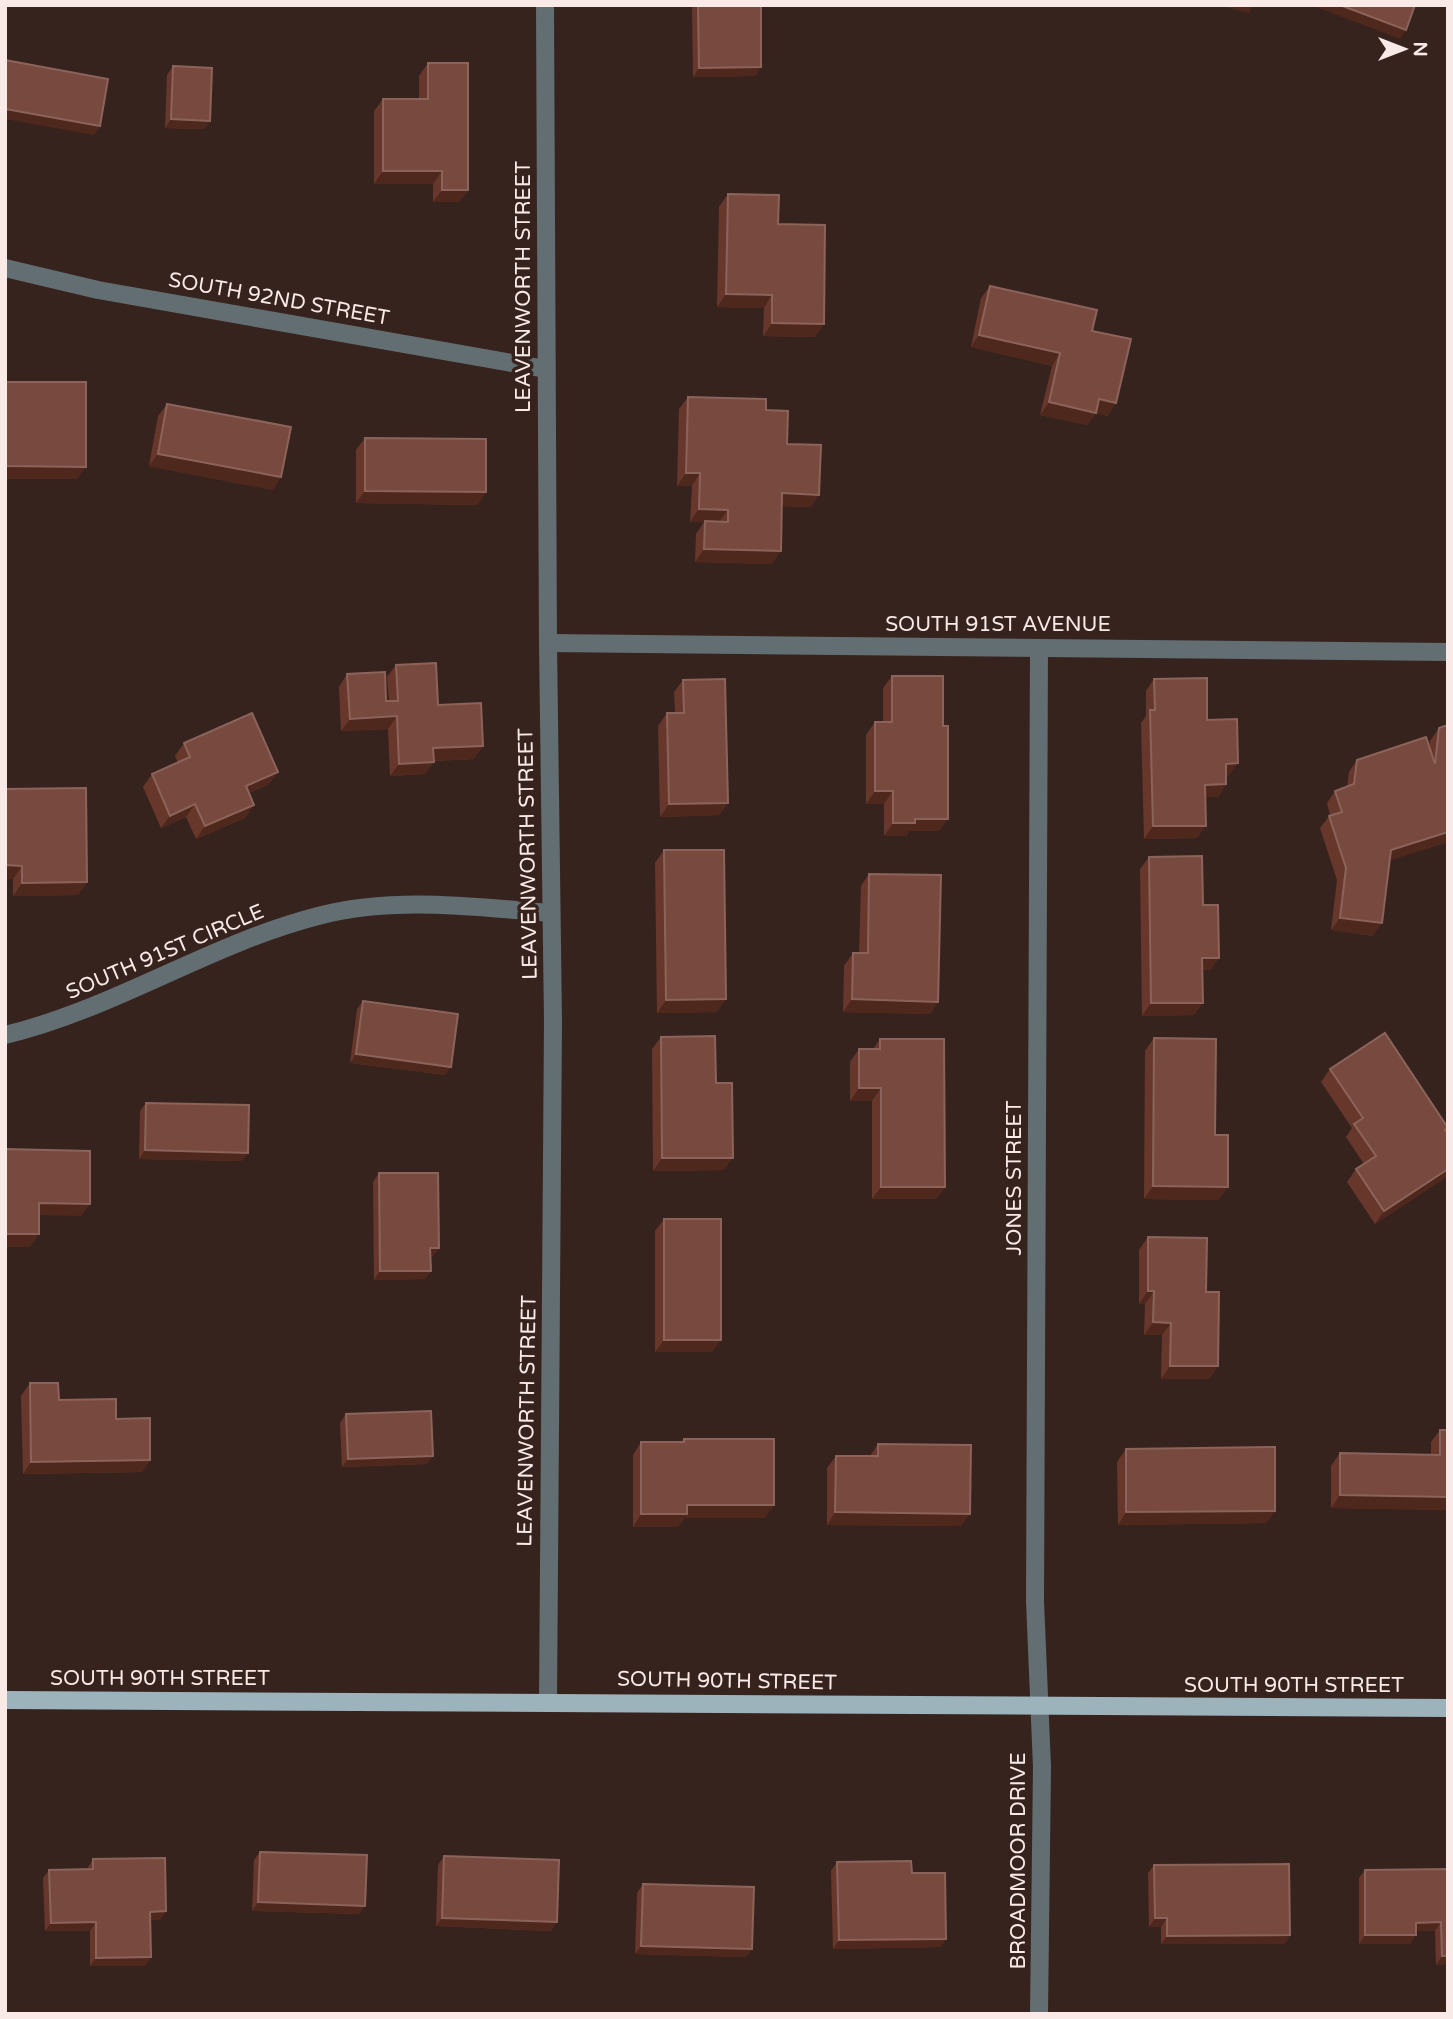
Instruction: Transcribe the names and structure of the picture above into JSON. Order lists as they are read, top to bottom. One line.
{"streets":{"main road":["SOUTH 90TH STREET"],"street":["LEAVENWORTH STREET","SOUTH 92ND STREET","SOUTH 91ST AVENUE","SOUTH 91ST CIRCLE","JONES STREET","BROADMOOR DRIVE"]},"crossings":[["LEAVENWORTH STREET","SOUTH 92ND STREET"],["LEAVENWORTH STREET","SOUTH 91ST AVENUE"],["LEAVENWORTH STREET","SOUTH 91ST CIRCLE"],["LEAVENWORTH STREET","SOUTH 90TH STREET"],["SOUTH 91ST AVENUE","JONES STREET"],["JONES STREET","SOUTH 90TH STREET"],["JONES STREET","BROADMOOR DRIVE"],["SOUTH 90TH STREET","BROADMOOR DRIVE"]],"north":"right"}
